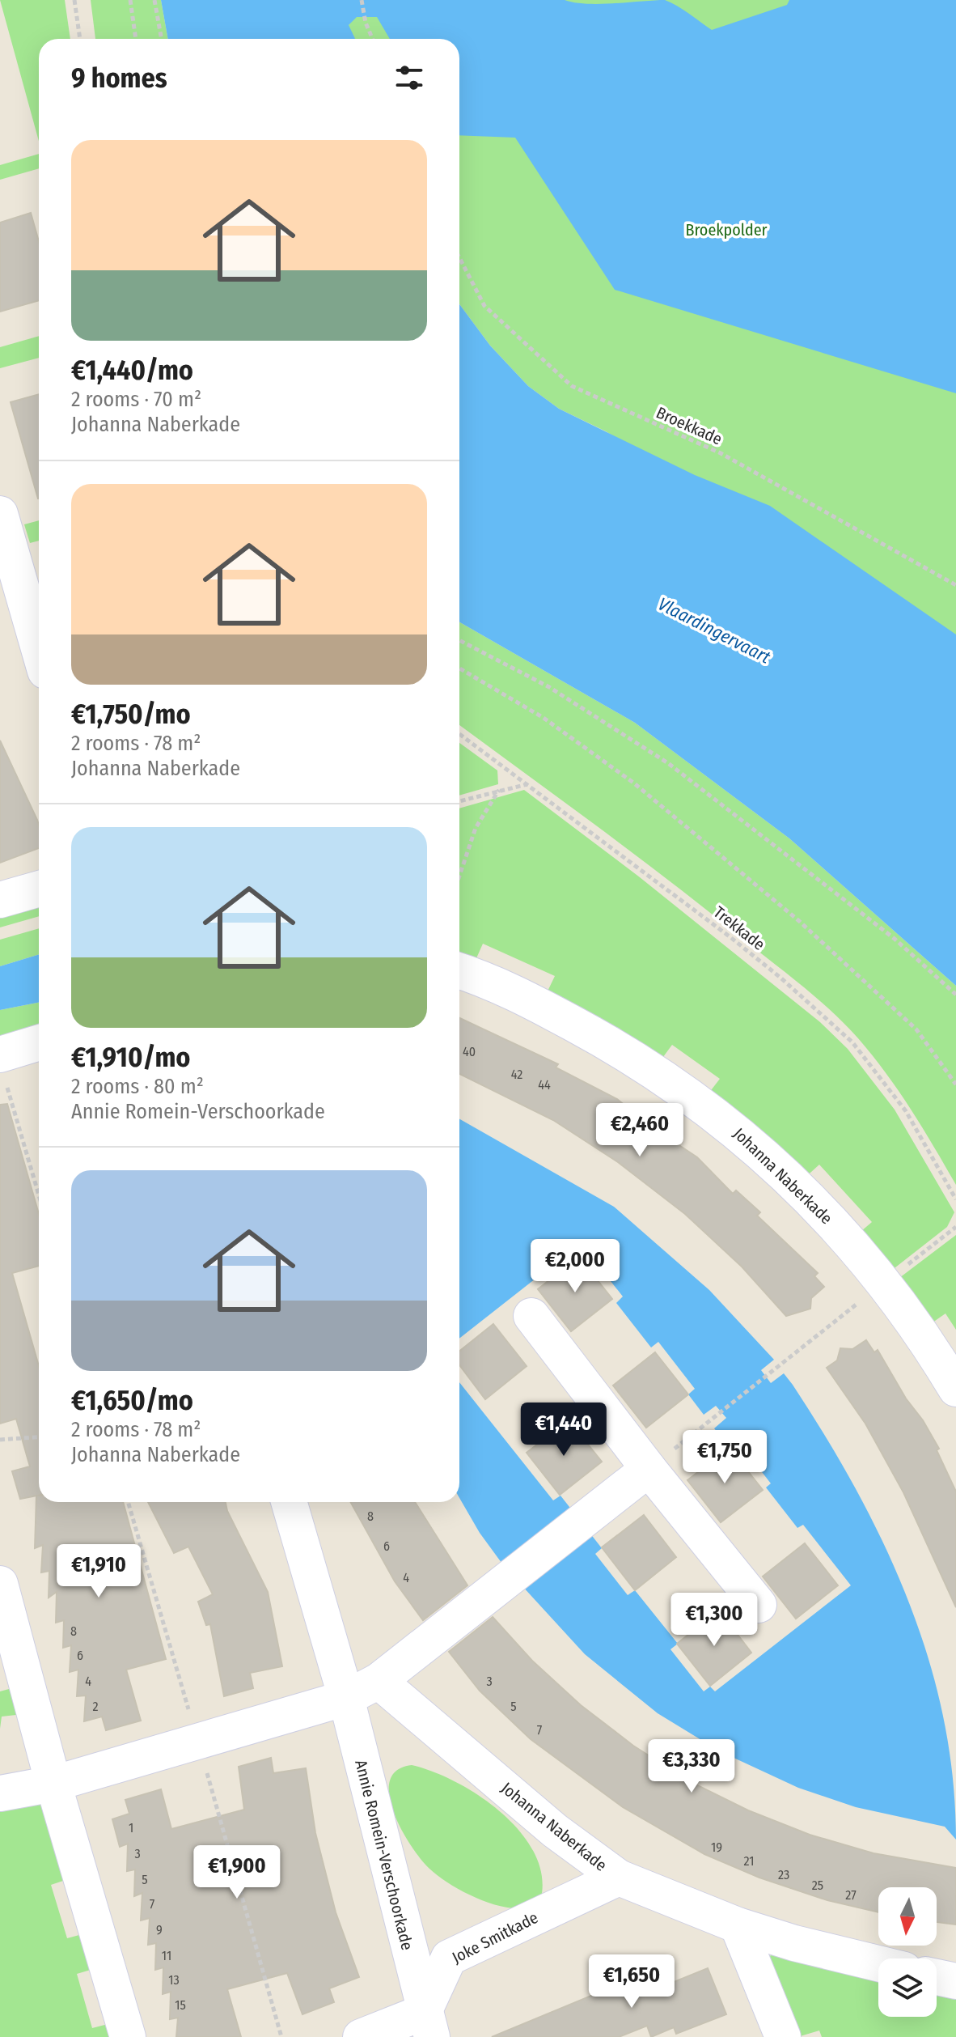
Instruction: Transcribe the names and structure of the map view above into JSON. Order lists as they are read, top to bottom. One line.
{"streets":{"street":["Johanna Naberkade","Annie Romein-Verschoorkade","Joke Smitkade"],"path":["Broekkade","Trekkade"]},"crossings":[["Johanna Naberkade","Joke Smitkade"],["Annie Romein-Verschoorkade","Joke Smitkade"]],"water":["Vlaardingervaart"],"parks":["Broekpolder"],"house_numbers":["40","42","44","8","6","4","8","6","4","3","2","5","7","1","19","3","21","23","5","25","27","7","9","11","13","15"],"north":"bottom","page":{"heading":"9 homes","list":[{"name":"€1,440/mo","note":"2 rooms · 70 m² · Johanna Naberkade"},{"name":"€1,750/mo","note":"2 rooms · 78 m² · Johanna Naberkade"},{"name":"€1,910/mo","note":"2 rooms · 80 m² · Annie Romein-Verschoorkade"},{"name":"€1,650/mo","note":"2 rooms · 78 m² · Johanna Naberkade"}],"price":["€2,460","€2,000","€1,440","€1,750","€1,910","€1,300","€3,330","€1,900","€1,650"]}}
